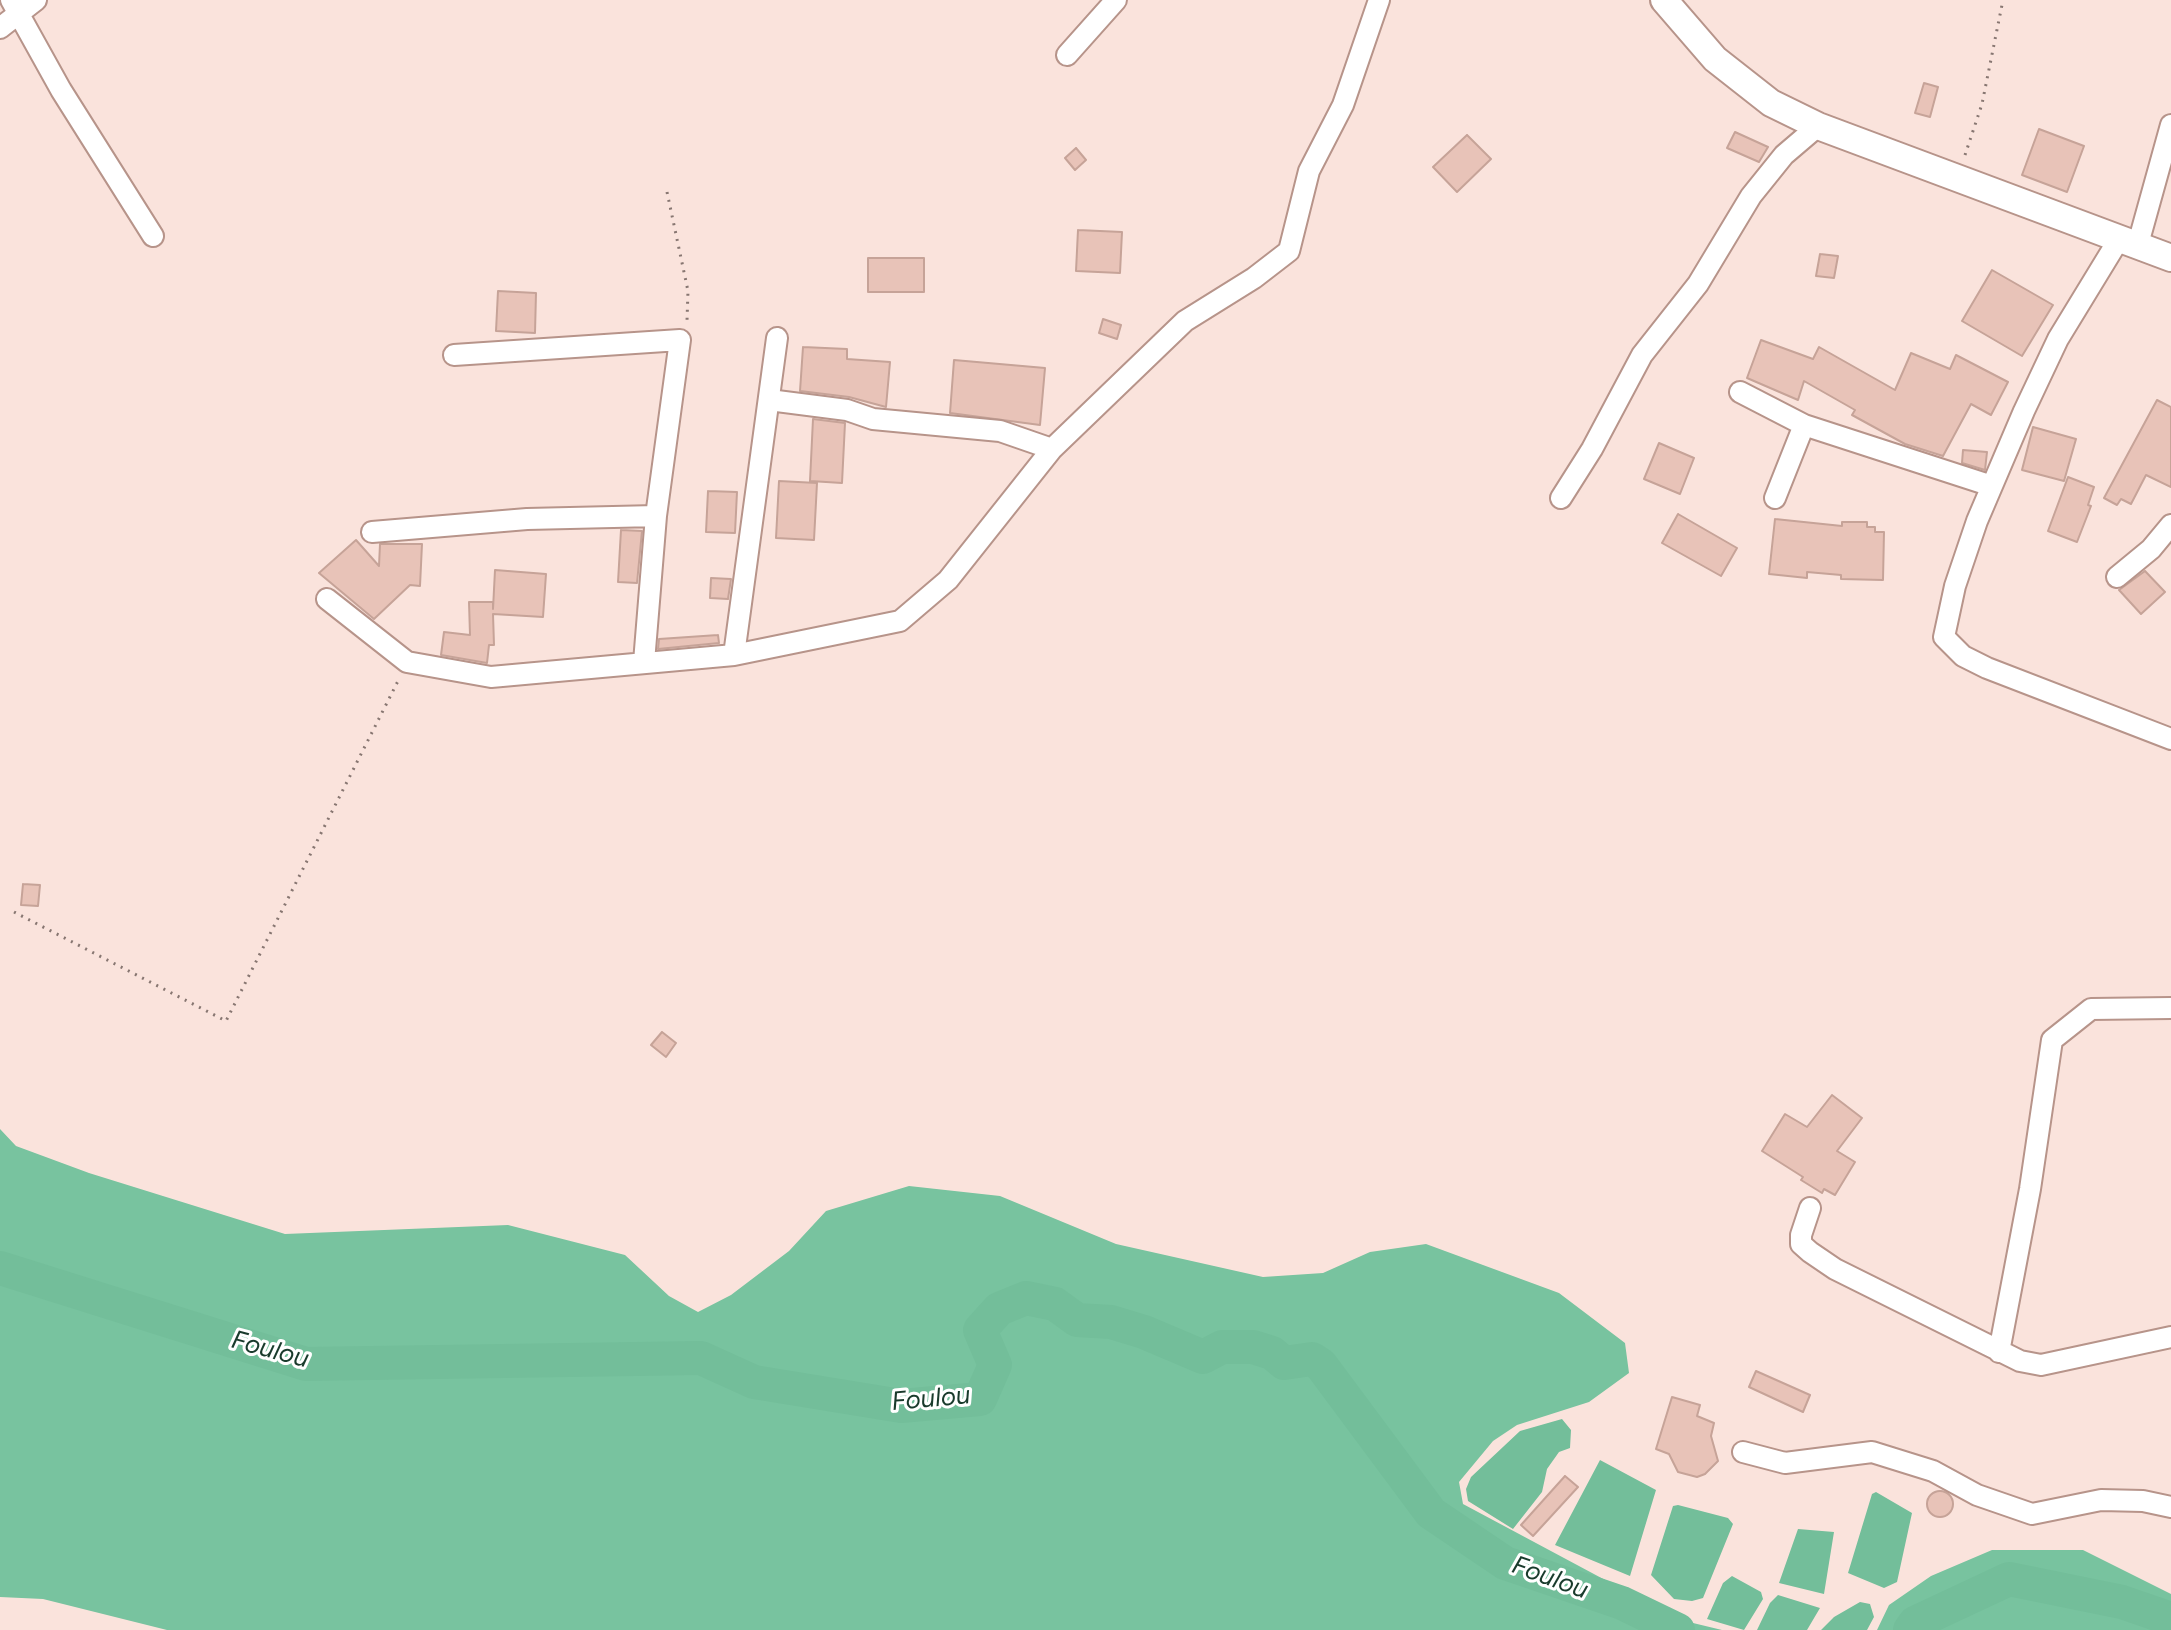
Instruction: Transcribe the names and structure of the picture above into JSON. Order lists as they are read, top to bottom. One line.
{"water":["Foulou"]}
